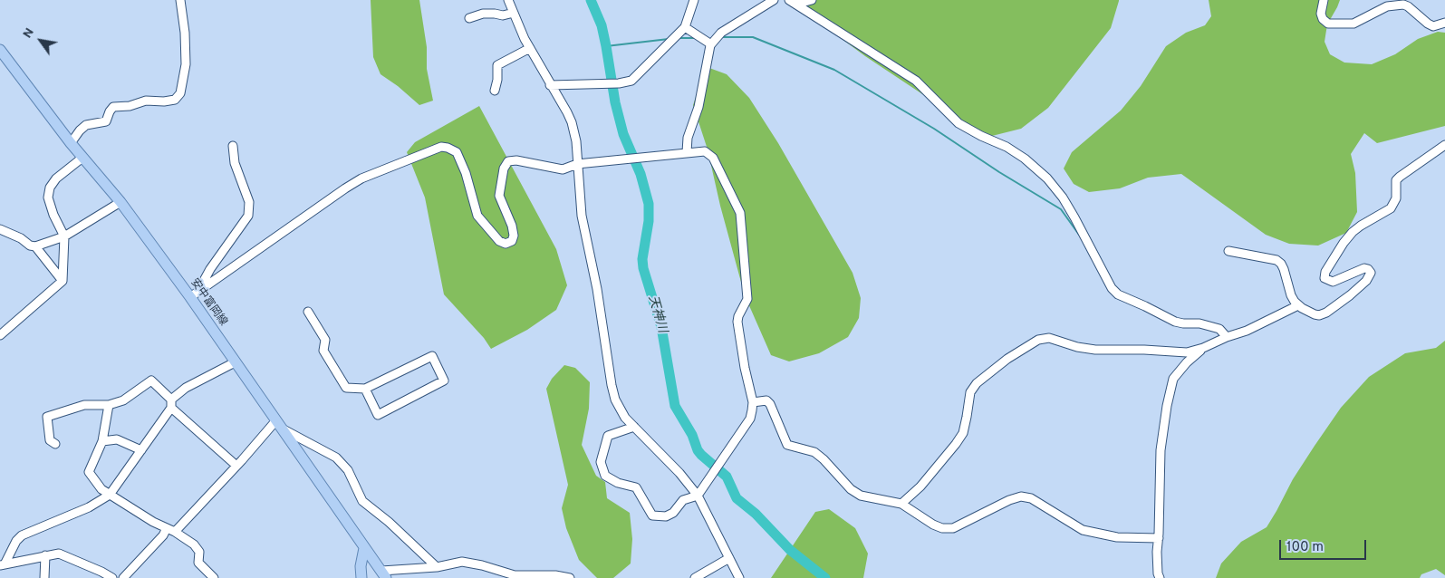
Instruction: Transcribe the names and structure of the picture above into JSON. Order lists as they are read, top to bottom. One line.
{"streets":{"main road":["安中富岡線"]},"water":["天神川"],"scale_bar":"100 m","north":"top left"}
